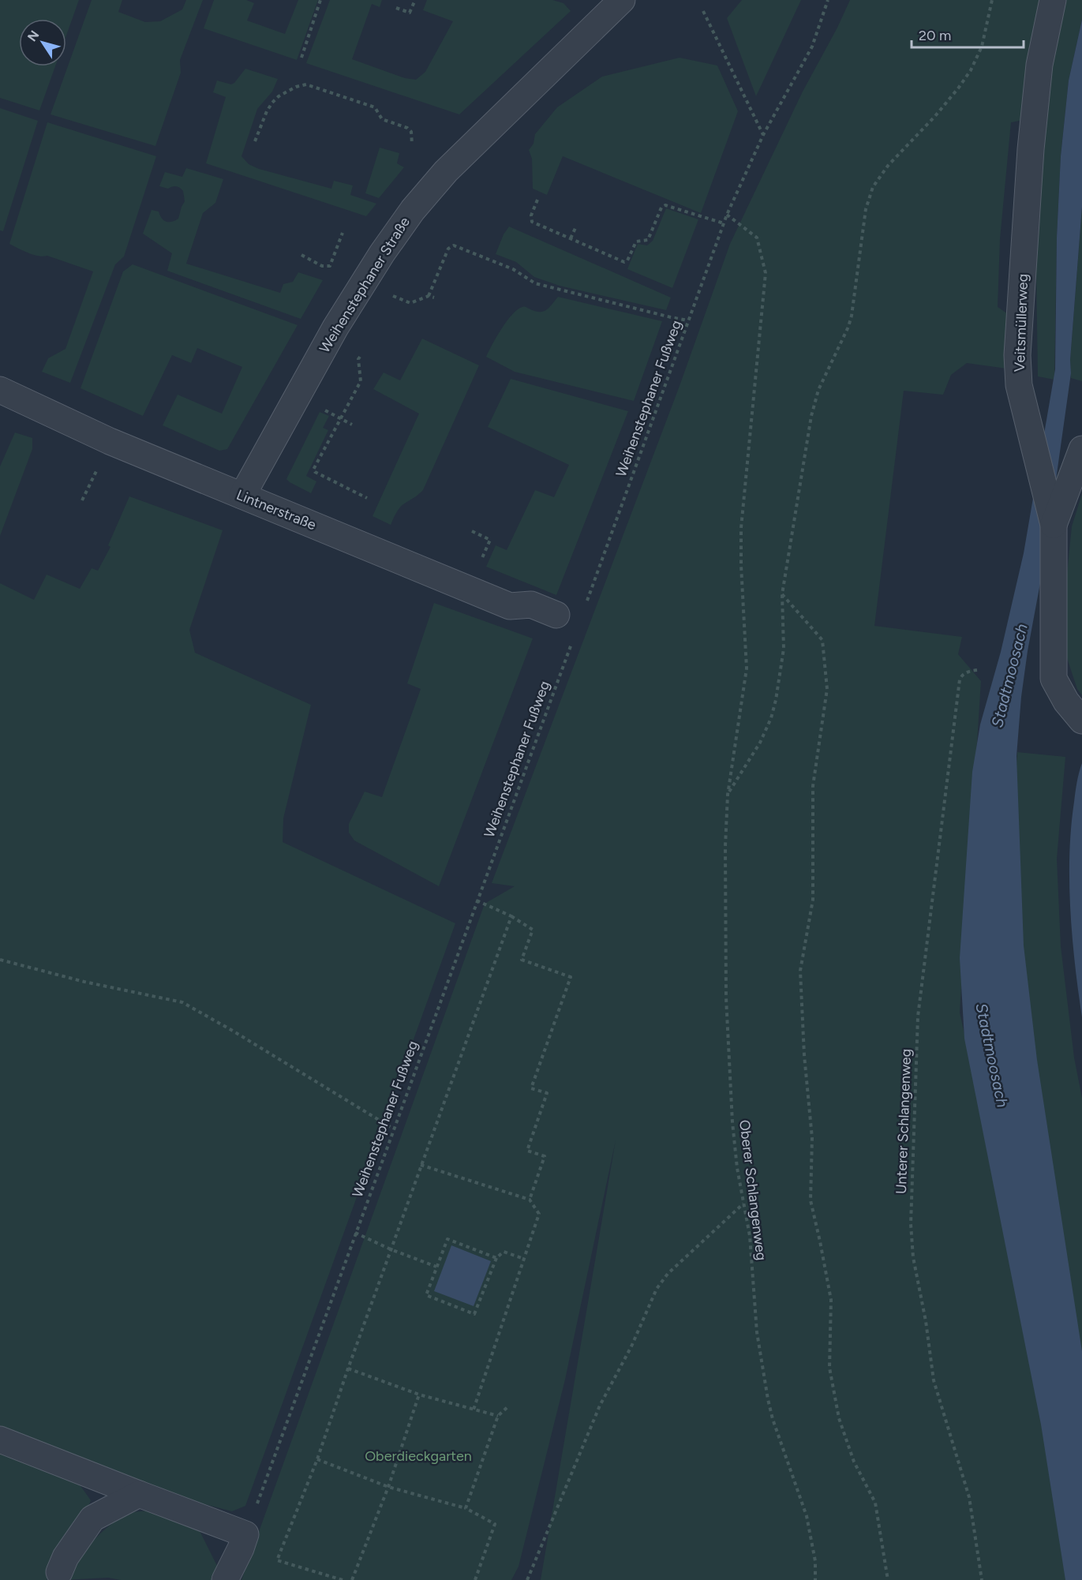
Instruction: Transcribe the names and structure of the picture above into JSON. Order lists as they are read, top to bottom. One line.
{"streets":{"street":["Weihenstephaner Straße","Veitsmüllerweg","Lintnerstraße"],"path":["Weihenstephaner Fußweg","Unterer Schlangenweg","Oberer Schlangenweg"]},"crossings":[["Weihenstephaner Straße","Lintnerstraße"],["Weihenstephaner Fußweg","Oberer Schlangenweg"]],"water":["Stadtmoosach"],"parks":["Oberdieckgarten"],"scale_bar":"20 m","north":"top left"}
